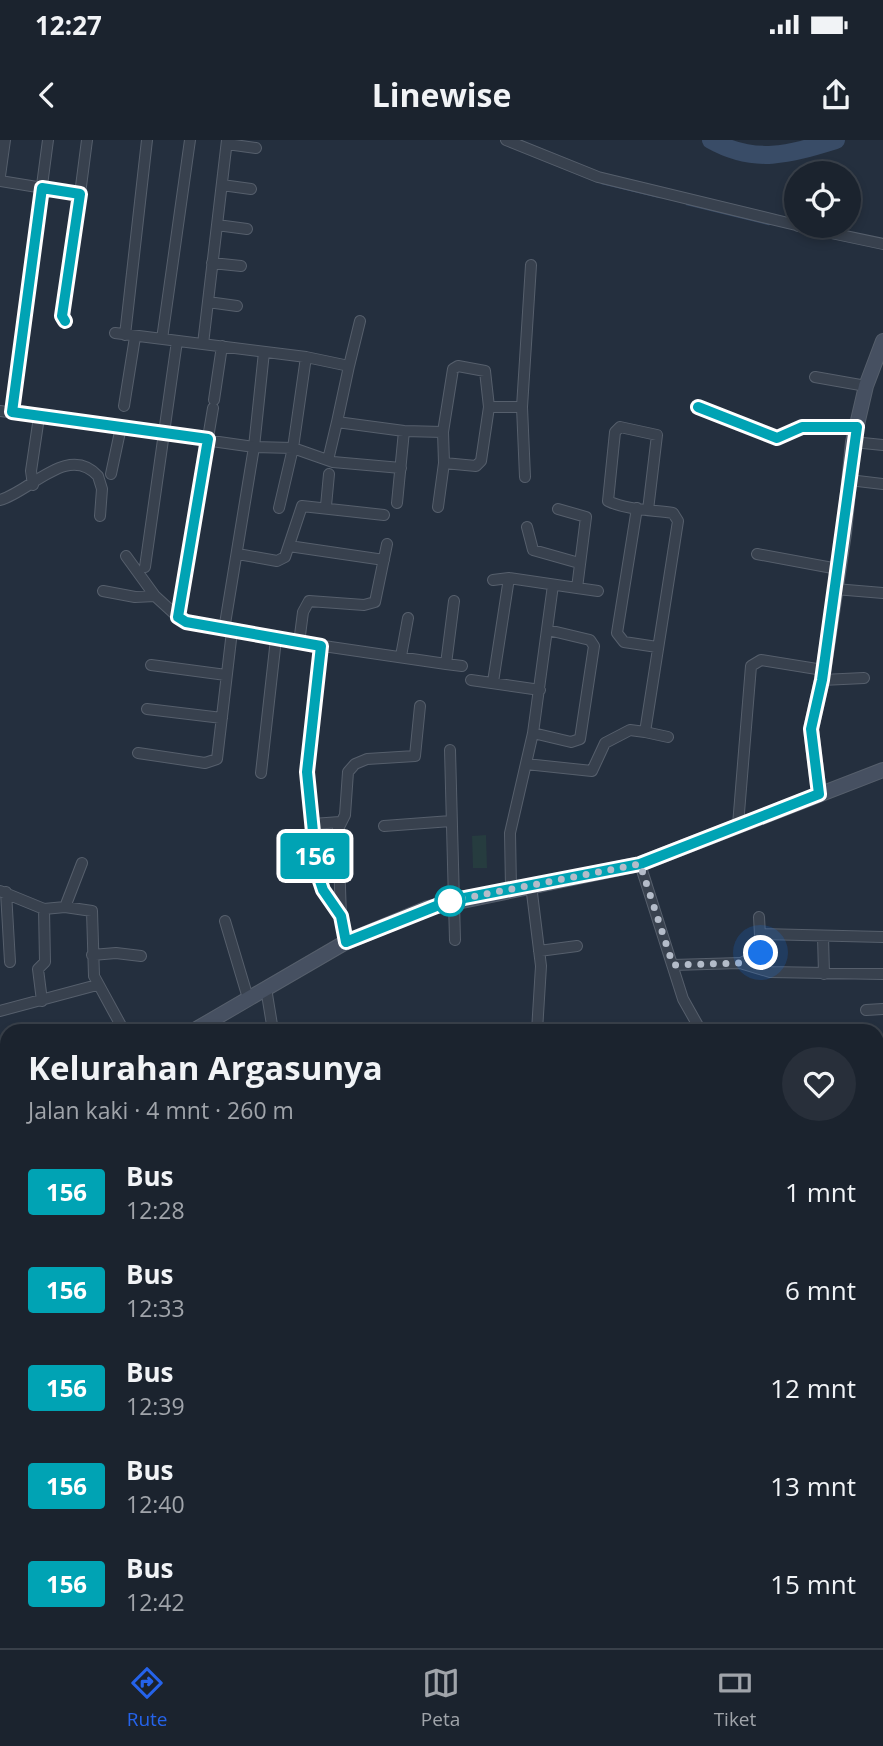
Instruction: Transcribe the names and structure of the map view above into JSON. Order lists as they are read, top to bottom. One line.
{"lines":["bus line 156"],"page":{"status":"12:27","header":"Linewise","on_map":"156","heading":["Kelurahan Argasunya","Jalan kaki · 4 mnt · 260 m"],"list":[{"mark":"156","name":"Bus","note":"12:28","value":"1 mnt"},{"mark":"156","name":"Bus","note":"12:33","value":"6 mnt"},{"mark":"156","name":"Bus","note":"12:39","value":"12 mnt"},{"mark":"156","name":"Bus","note":"12:40","value":"13 mnt"},{"mark":"156","name":"Bus","note":"12:42","value":"15 mnt"}],"tabs":["Rute","Peta","Tiket"]}}
